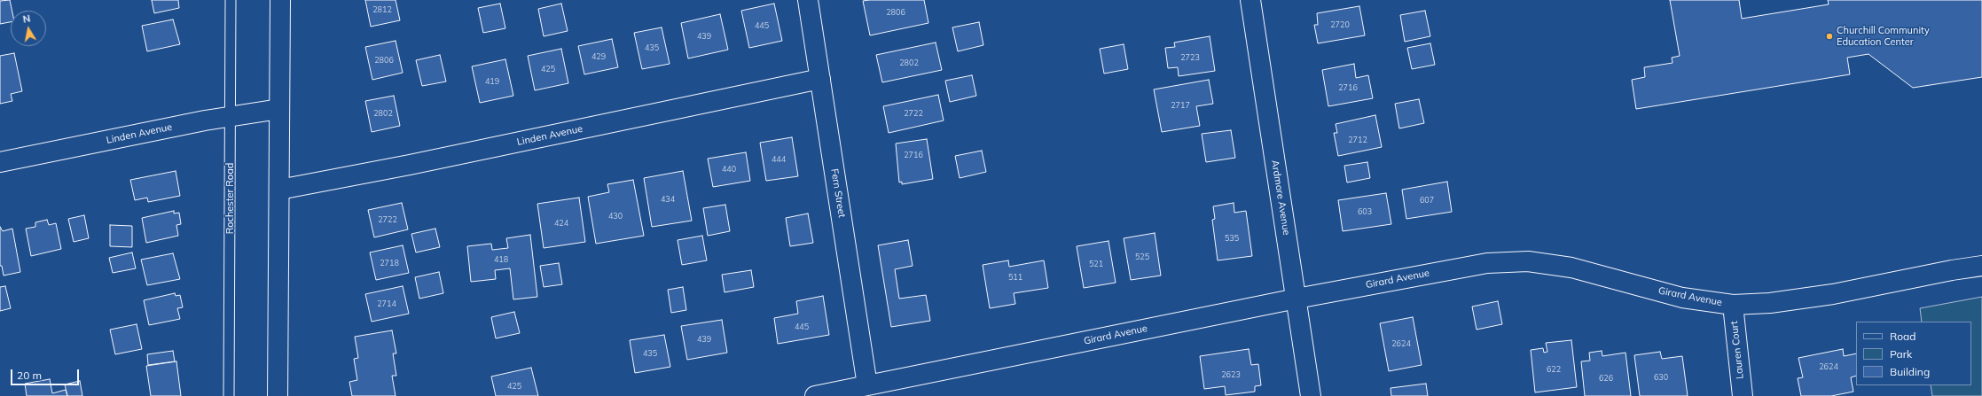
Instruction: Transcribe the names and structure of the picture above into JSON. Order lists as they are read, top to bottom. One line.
{"streets":{"street":["Linden Avenue","Fern Street","Ardmore Avenue","Girard Avenue","Lauren Court"],"lane":["Rochester Road"]},"crossings":[["Linden Avenue","Fern Street"],["Linden Avenue","Rochester Road"],["Fern Street","Girard Avenue"],["Ardmore Avenue","Girard Avenue"],["Girard Avenue","Lauren Court"]],"places":["Churchill Community Education Center"],"house_numbers":["2812","2806","2720","445","439","435","429","2723","2806","2802","425","419","2716","2717","2802","2722","2712","2716","444","440","434","607","603","430","2722","424","535","525","418","2718","521","511","2714","445","439","2624","435","2624","622","2623","630","626","425"],"legend":["Road","Park","Building"],"scale_bar":"20 m","north":"top"}
